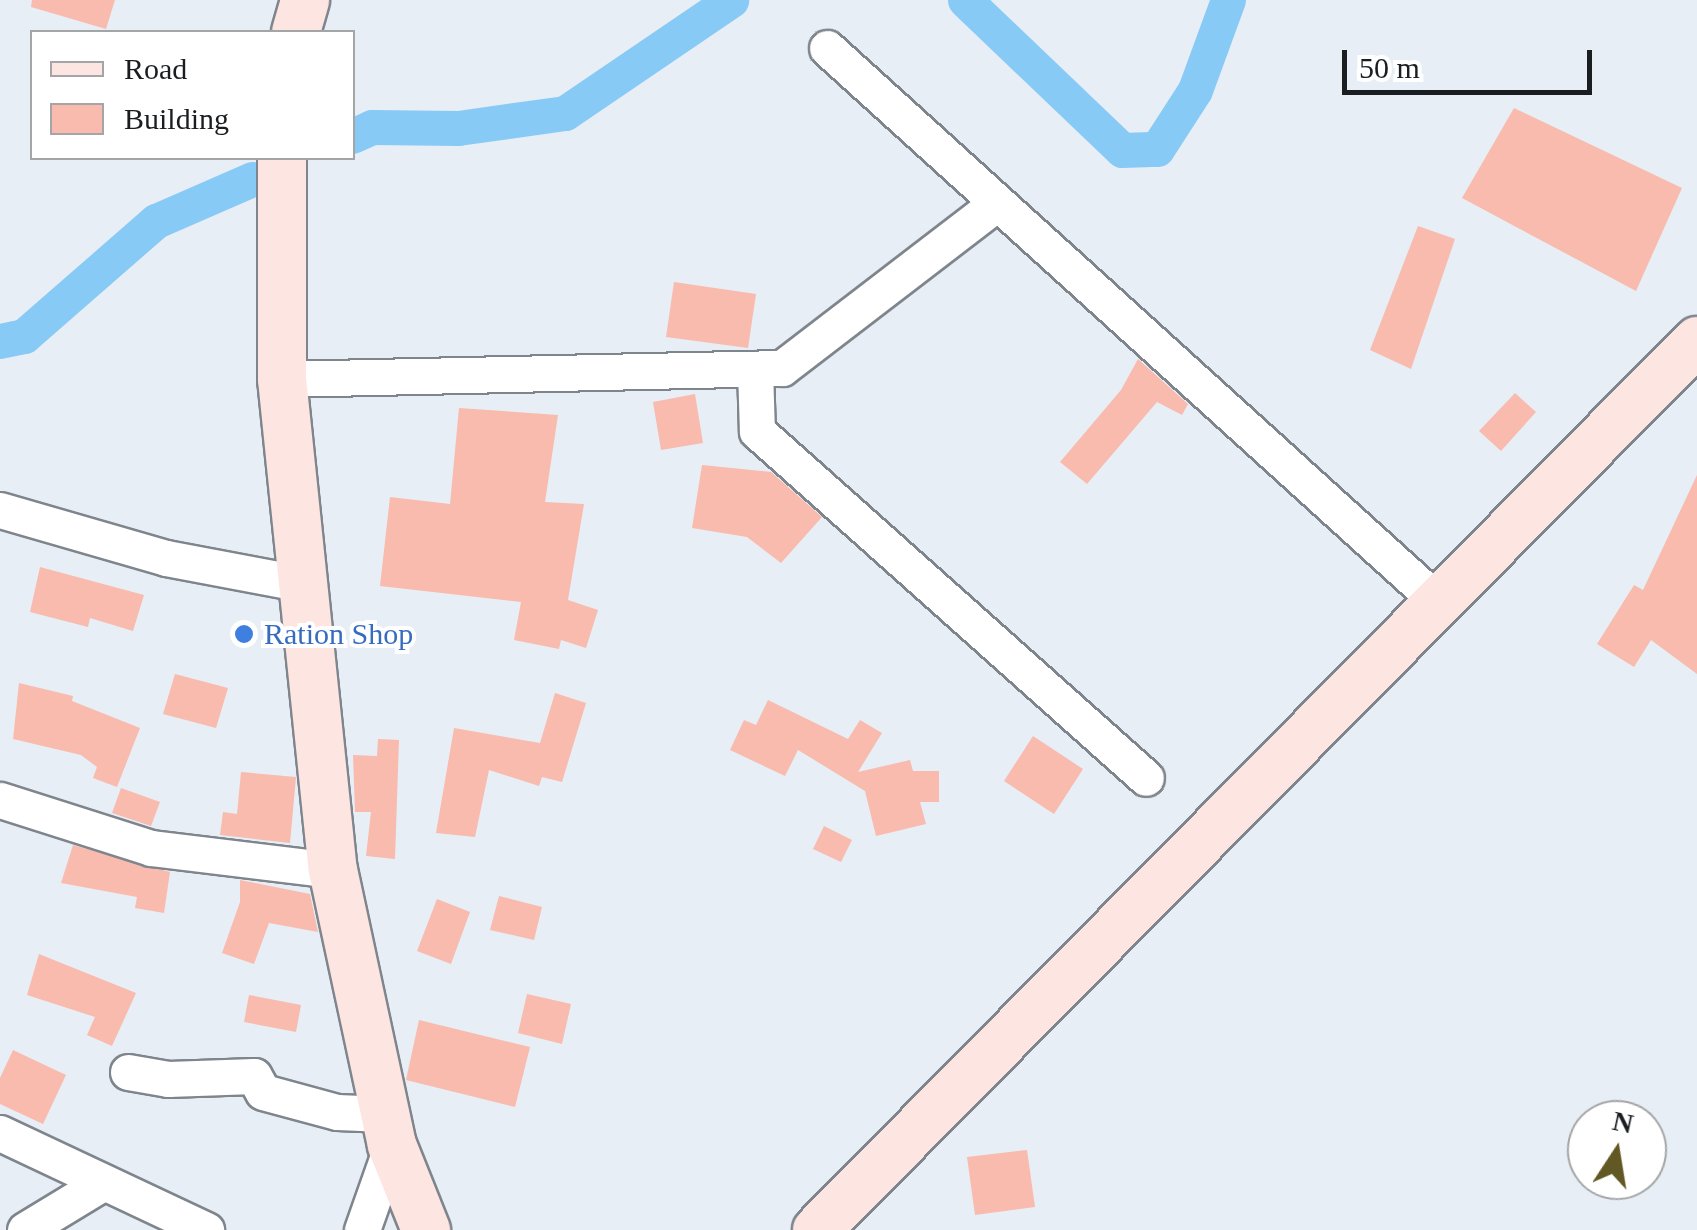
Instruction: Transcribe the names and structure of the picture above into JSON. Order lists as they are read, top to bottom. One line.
{"places":["Ration Shop"],"legend":["Road","Building"],"scale_bar":"50 m","north":"top"}
